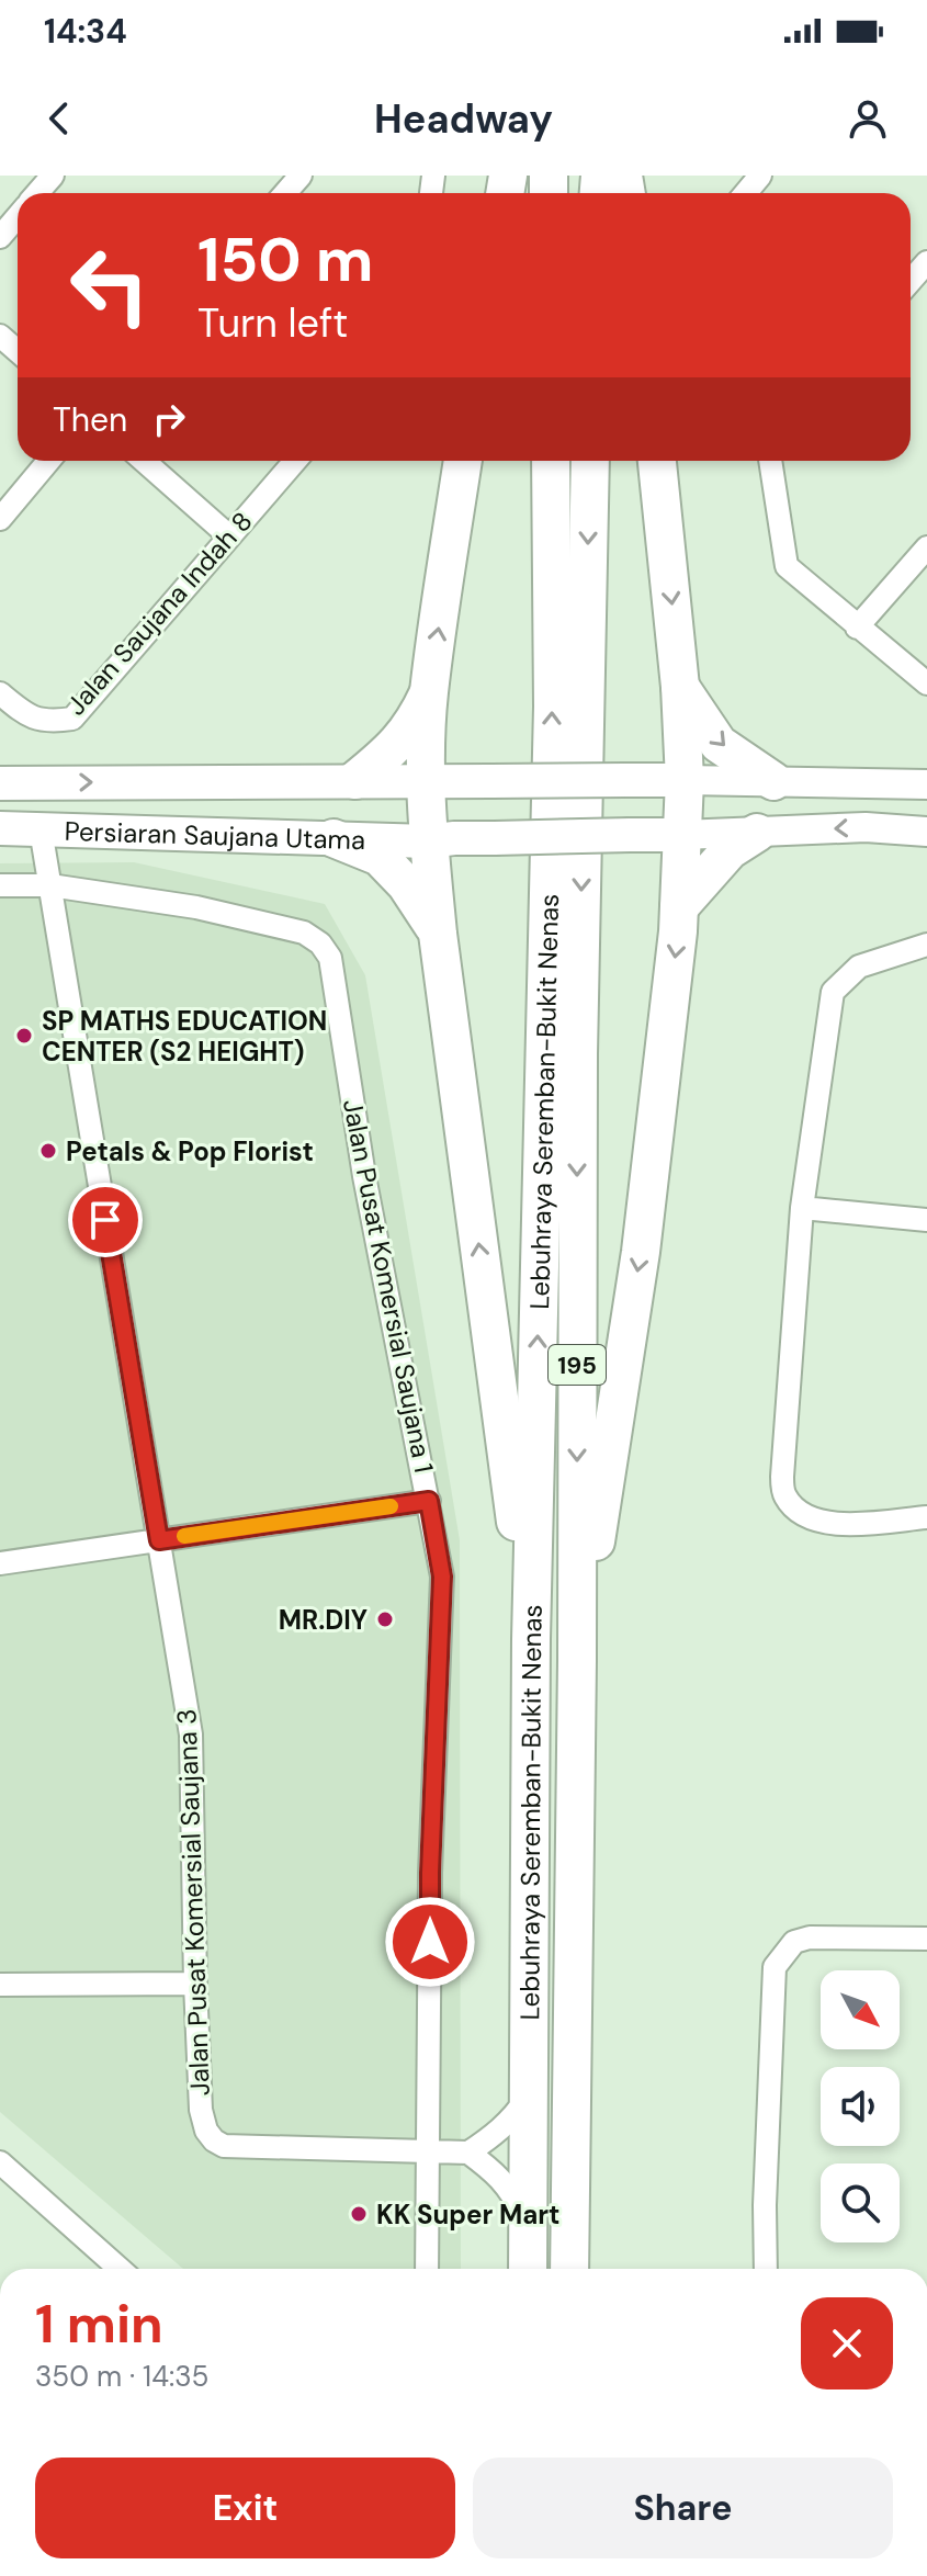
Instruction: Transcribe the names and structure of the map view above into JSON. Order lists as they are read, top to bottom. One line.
{"streets":{"highway":["Lebuhraya Seremban-Bukit Nenas","195"],"main road":["Persiaran Saujana Utama"],"street":["Jalan Saujana Indah 8","Jalan Pusat Komersial Saujana 1","Jalan Pusat Komersial Saujana 3"]},"crossings":[["Persiaran Saujana Utama","Jalan Pusat Komersial Saujana 3"],["Jalan Pusat Komersial Saujana 1","Jalan Pusat Komersial Saujana 3"]],"places":["SP MATHS EDUCATION CENTER (S2 HEIGHT)","Petals & Pop Florist","MR.DIY","KK Super Mart"],"north":"bottom right","page":{"status":"14:34","header":"Headway","turn":["150 m","Turn left"],"then":"Then","heading":["1 min","350 m · 14:35"],"buttons":["Exit","Share"]}}
